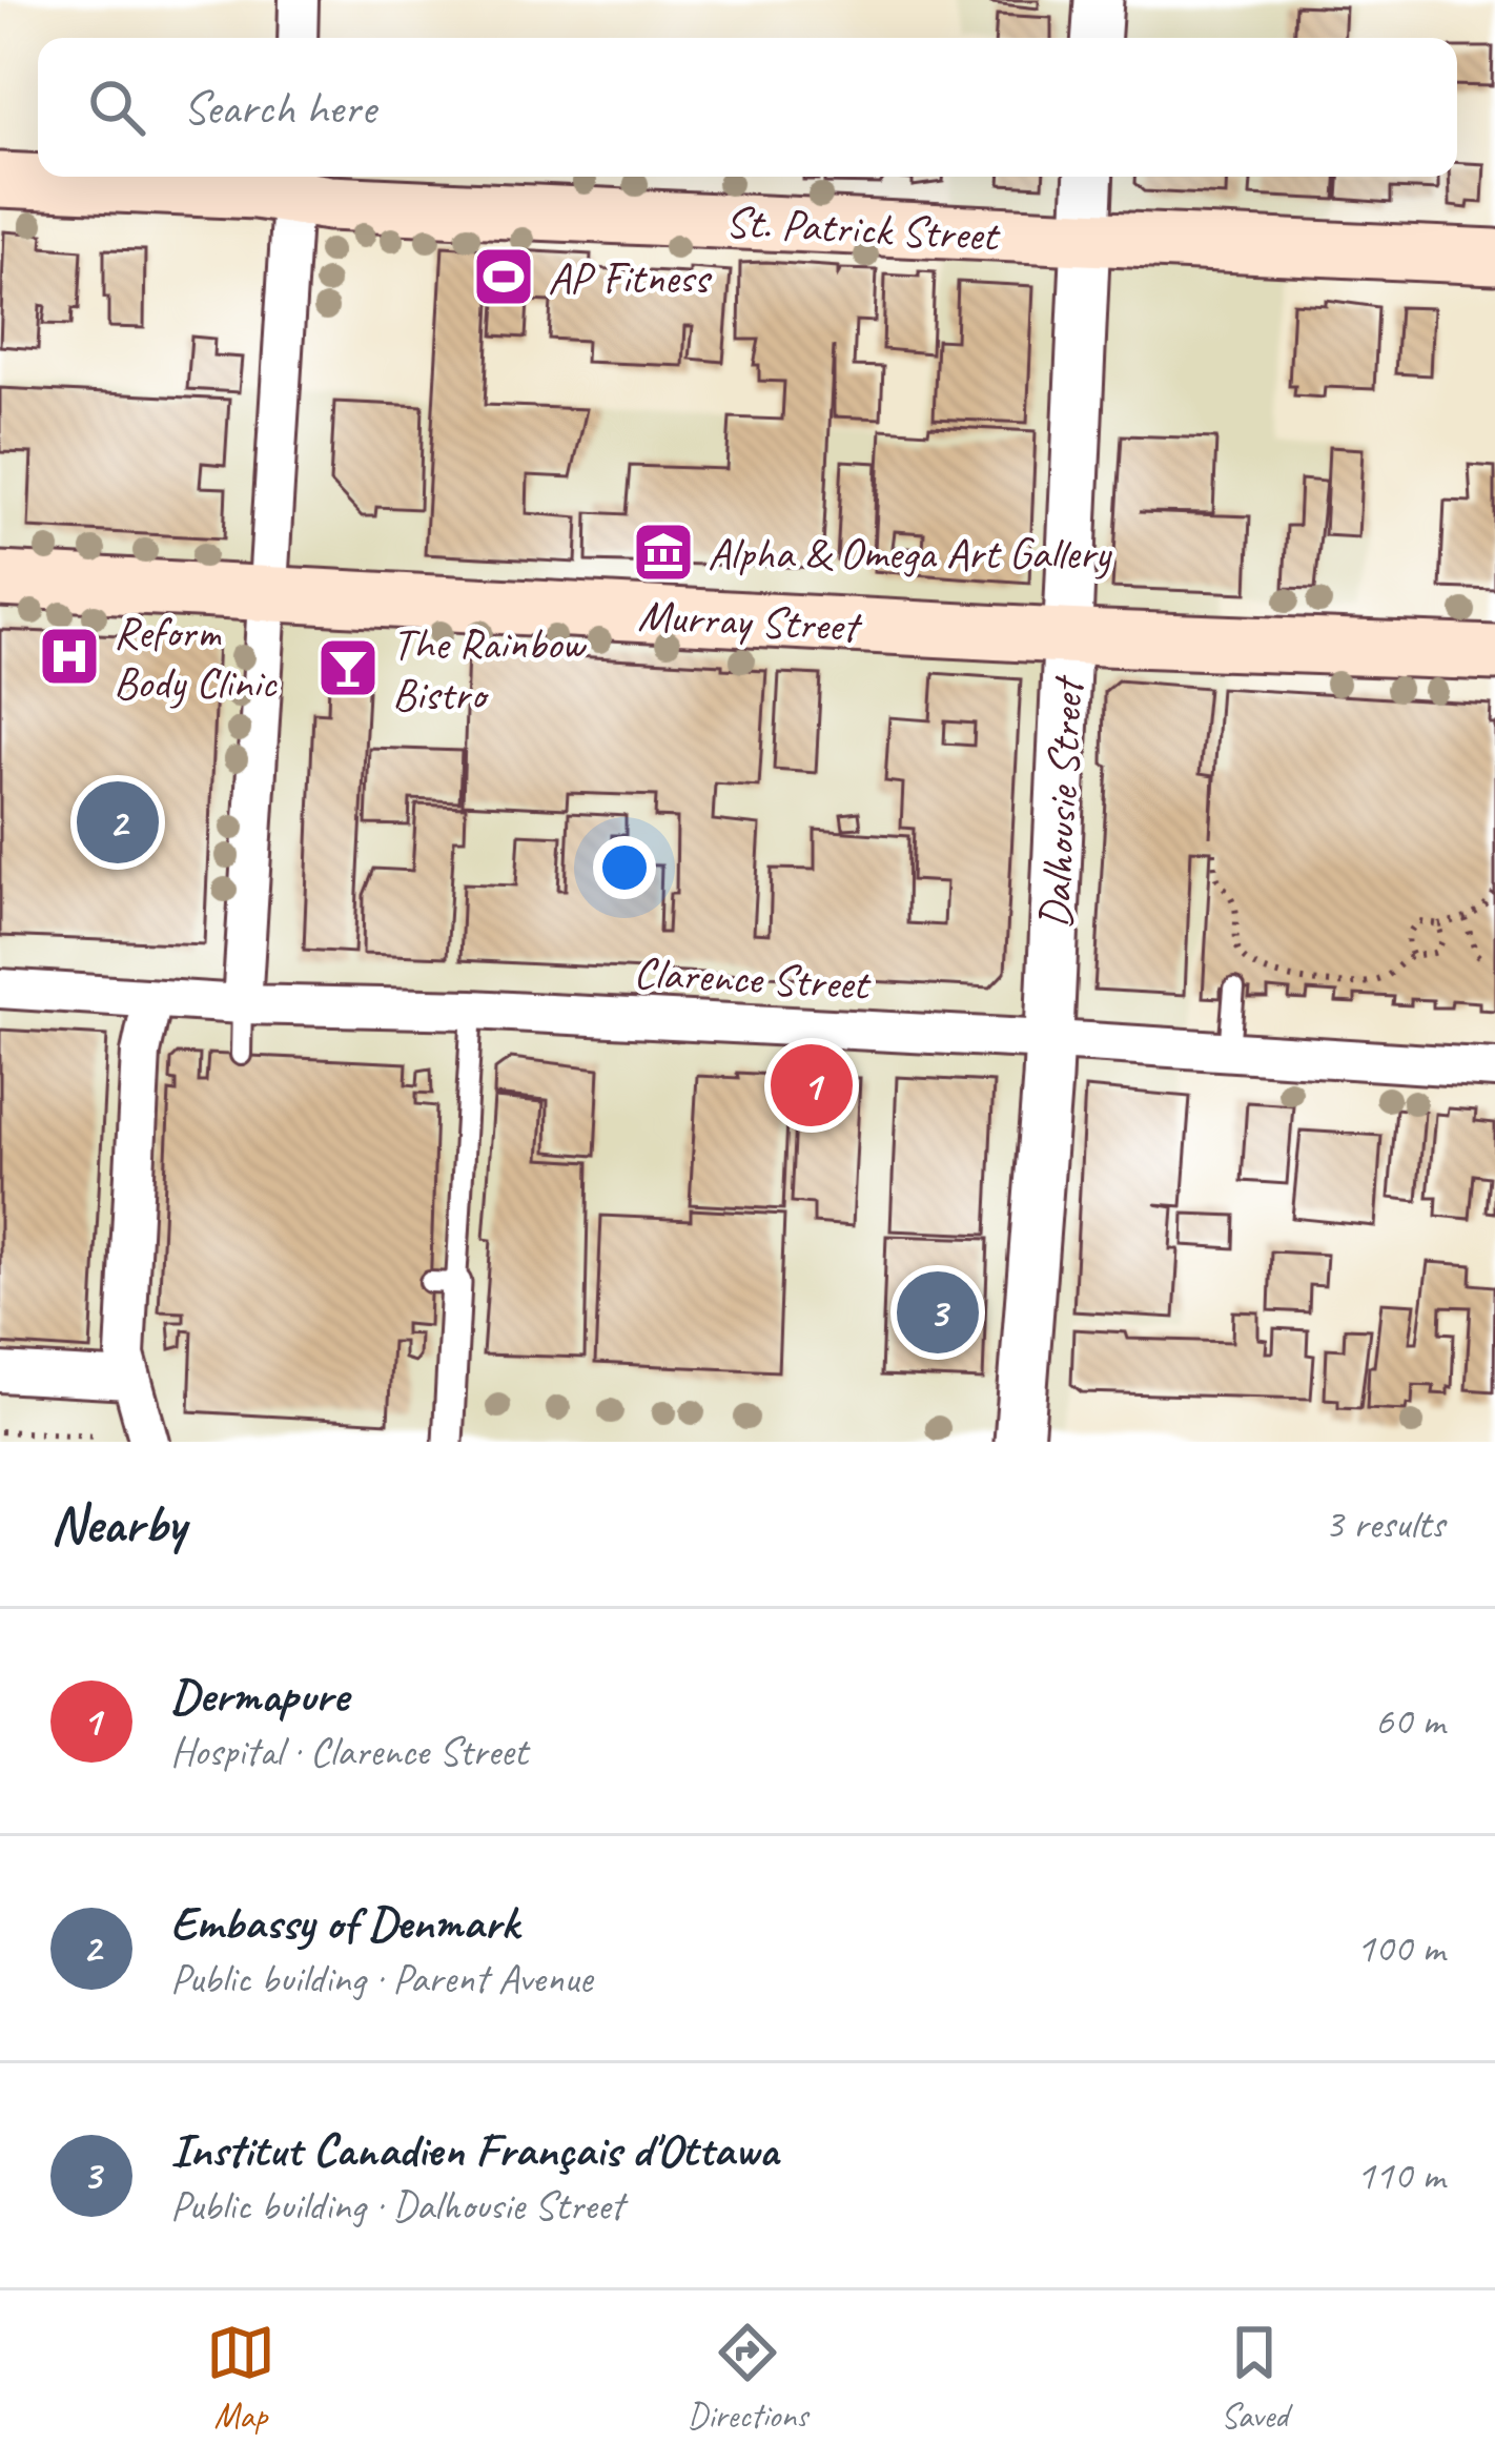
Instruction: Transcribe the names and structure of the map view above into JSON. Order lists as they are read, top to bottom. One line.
{"streets":{"main road":["St. Patrick Street","Murray Street"],"street":["Dalhousie Street","Clarence Street"]},"crossings":[["St. Patrick Street","Dalhousie Street"],["Murray Street","Dalhousie Street"],["Dalhousie Street","Clarence Street"]],"places":{"sports":["AP Fitness"],"museum":["Alpha & Omega Art Gallery"],"hospital":["Reform Body Clinic"],"bar":["The Rainbow Bistro"]},"page":{"search":"Search here","pins":["2","1","3"],"heading":["Nearby","3 results"],"list":[{"mark":"1","name":"Dermapure","note":"Hospital · Clarence Street","value":"60 m"},{"mark":"2","name":"Embassy of Denmark","note":"Public building · Parent Avenue","value":"100 m"},{"mark":"3","name":"Institut Canadien Français d'Ottawa","note":"Public building · Dalhousie Street","value":"110 m"}],"nav":["Map","Directions","Saved"]}}
